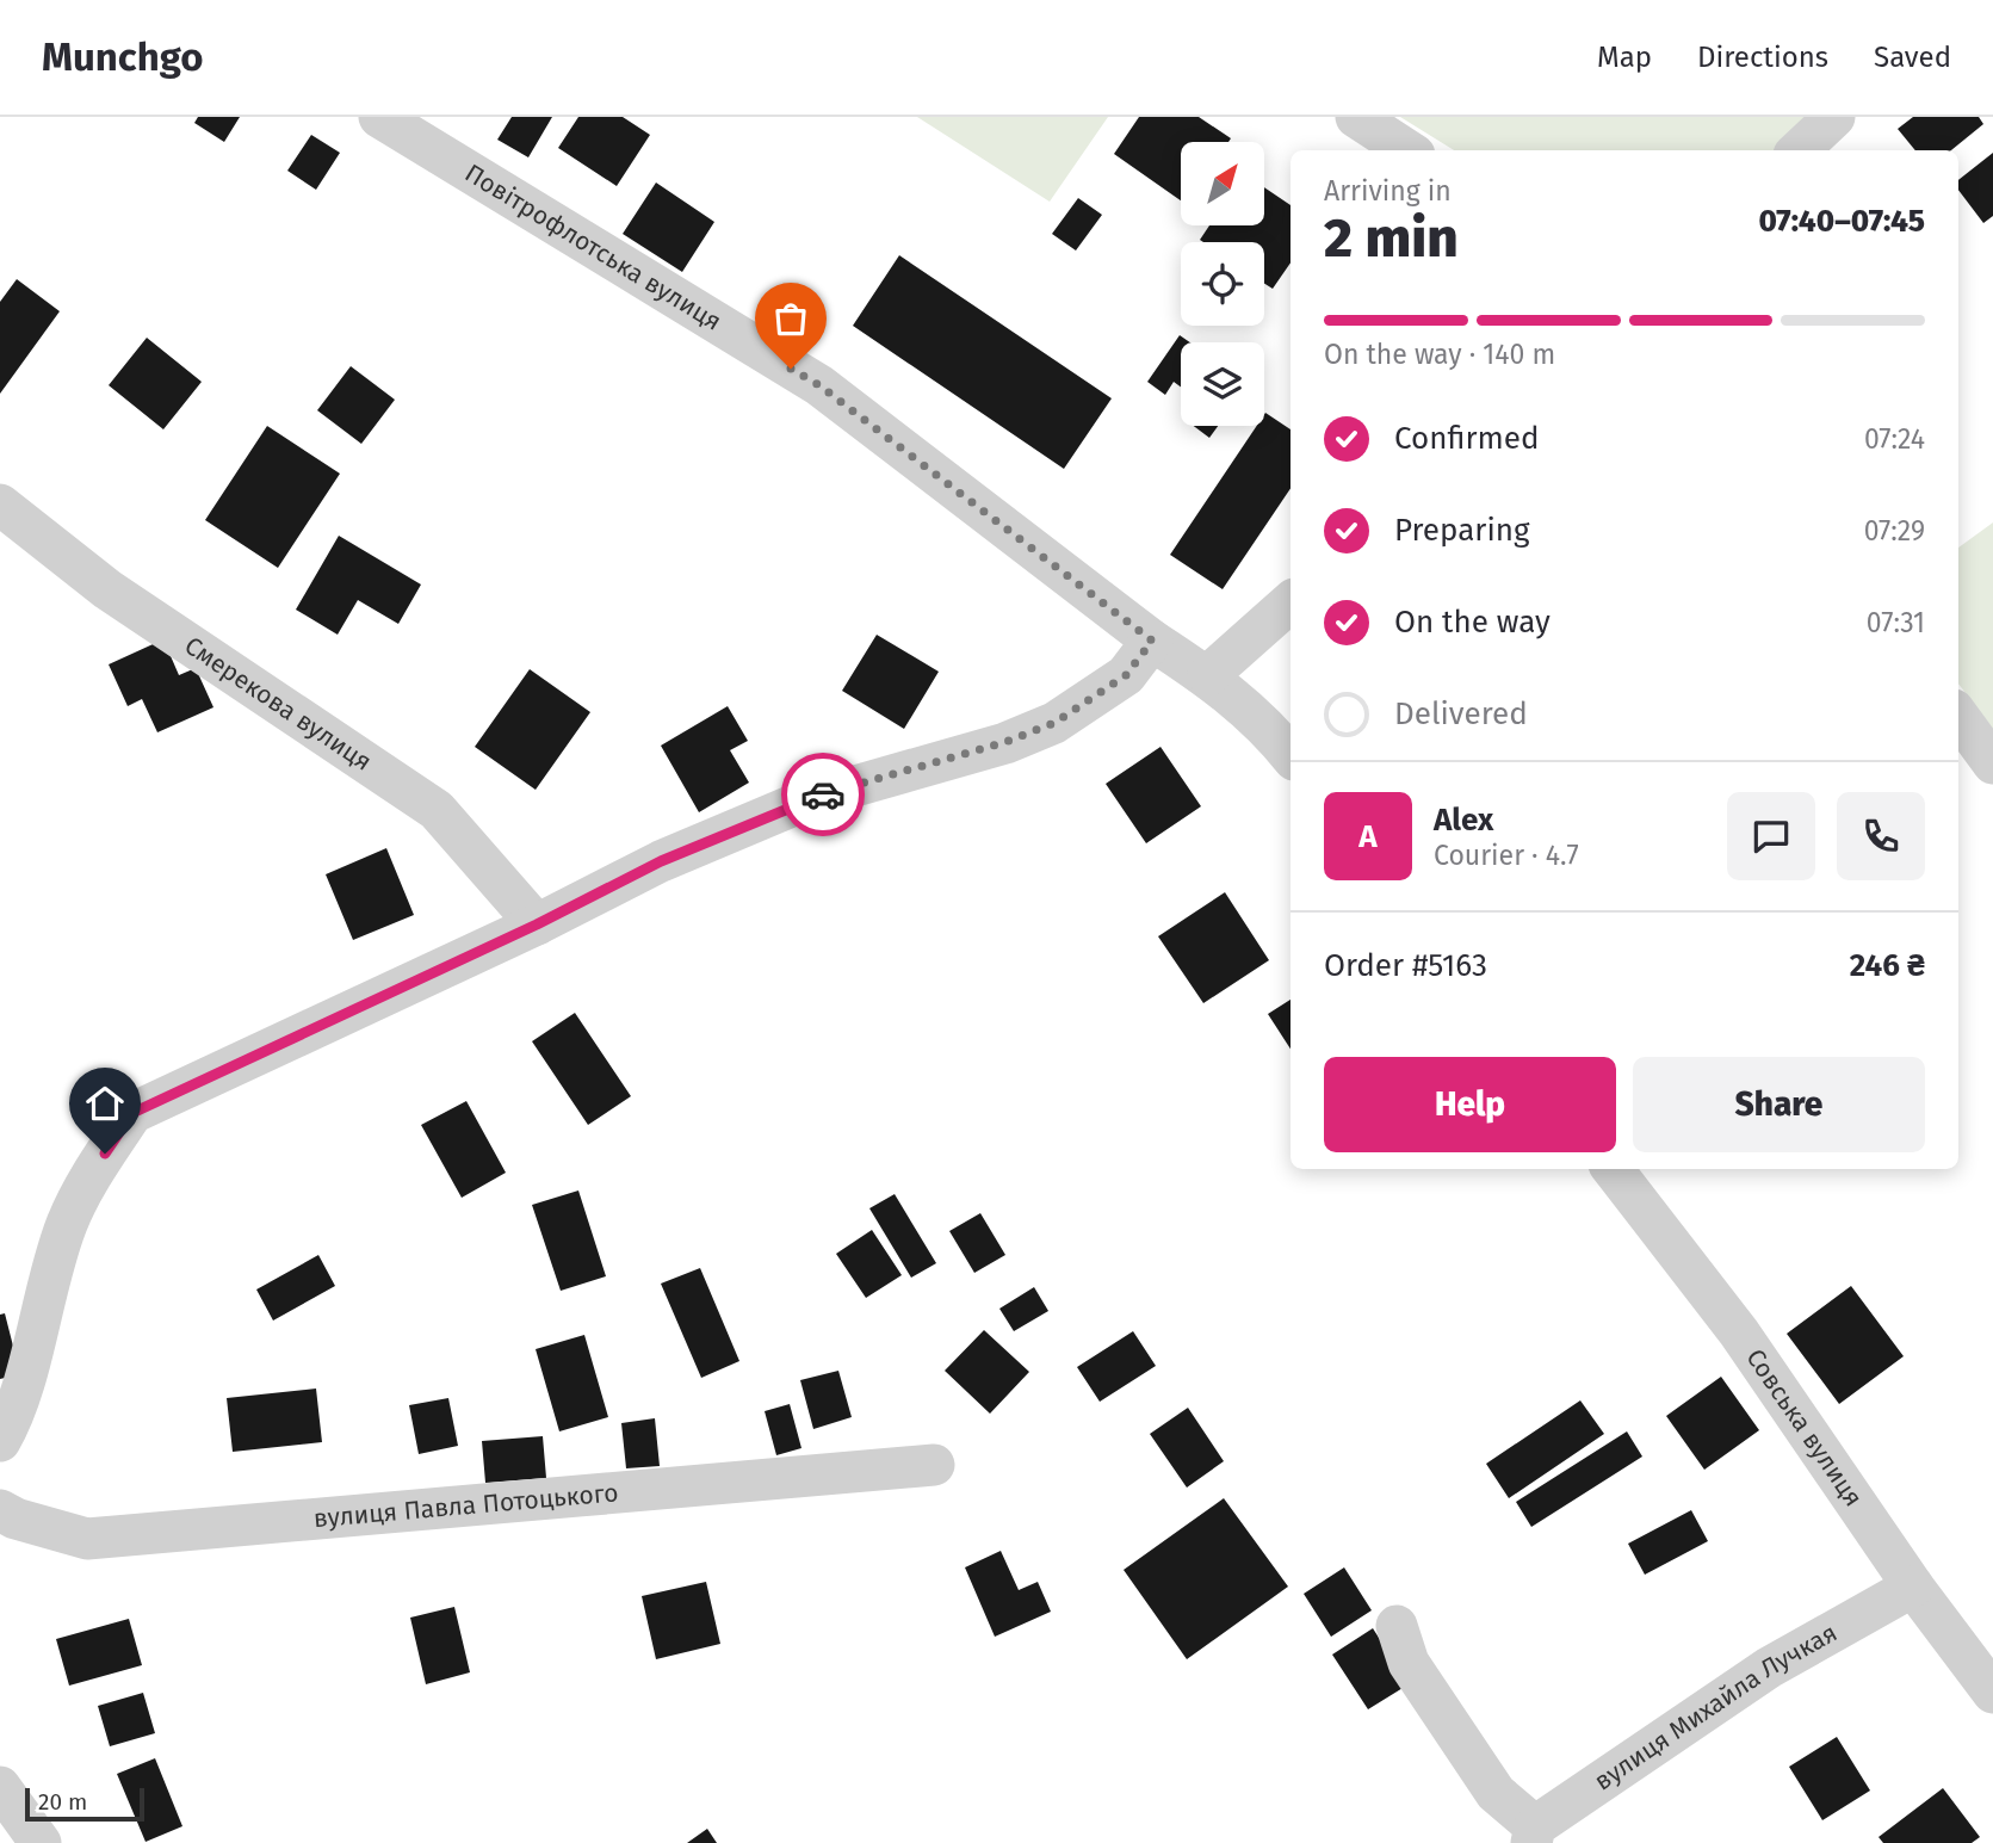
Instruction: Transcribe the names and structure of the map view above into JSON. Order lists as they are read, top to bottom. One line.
{"streets":{"street":["Повітрофлотська вулиця","Смерекова вулиця","Совська вулиця","вулиця Павла Потоцького","вулиця Михайла Лучкая"]},"crossings":[["Совська вулиця","вулиця Михайла Лучкая"]],"scale_bar":"20 m","north":"top right","page":{"header":"Munchgo","nav":["Map","Directions","Saved"],"heading":["2 min","Arriving in","07:40–07:45"],"panel":["Alex","Courier · 4.7","Order #5163","246 ₴"],"bar":"On the way · 140 m","list":[["Confirmed","07:24"],["Preparing","07:29"],["On the way","07:31"],"Delivered"],"round":"A","buttons":["Help","Share"],"scale":"20 m"}}
